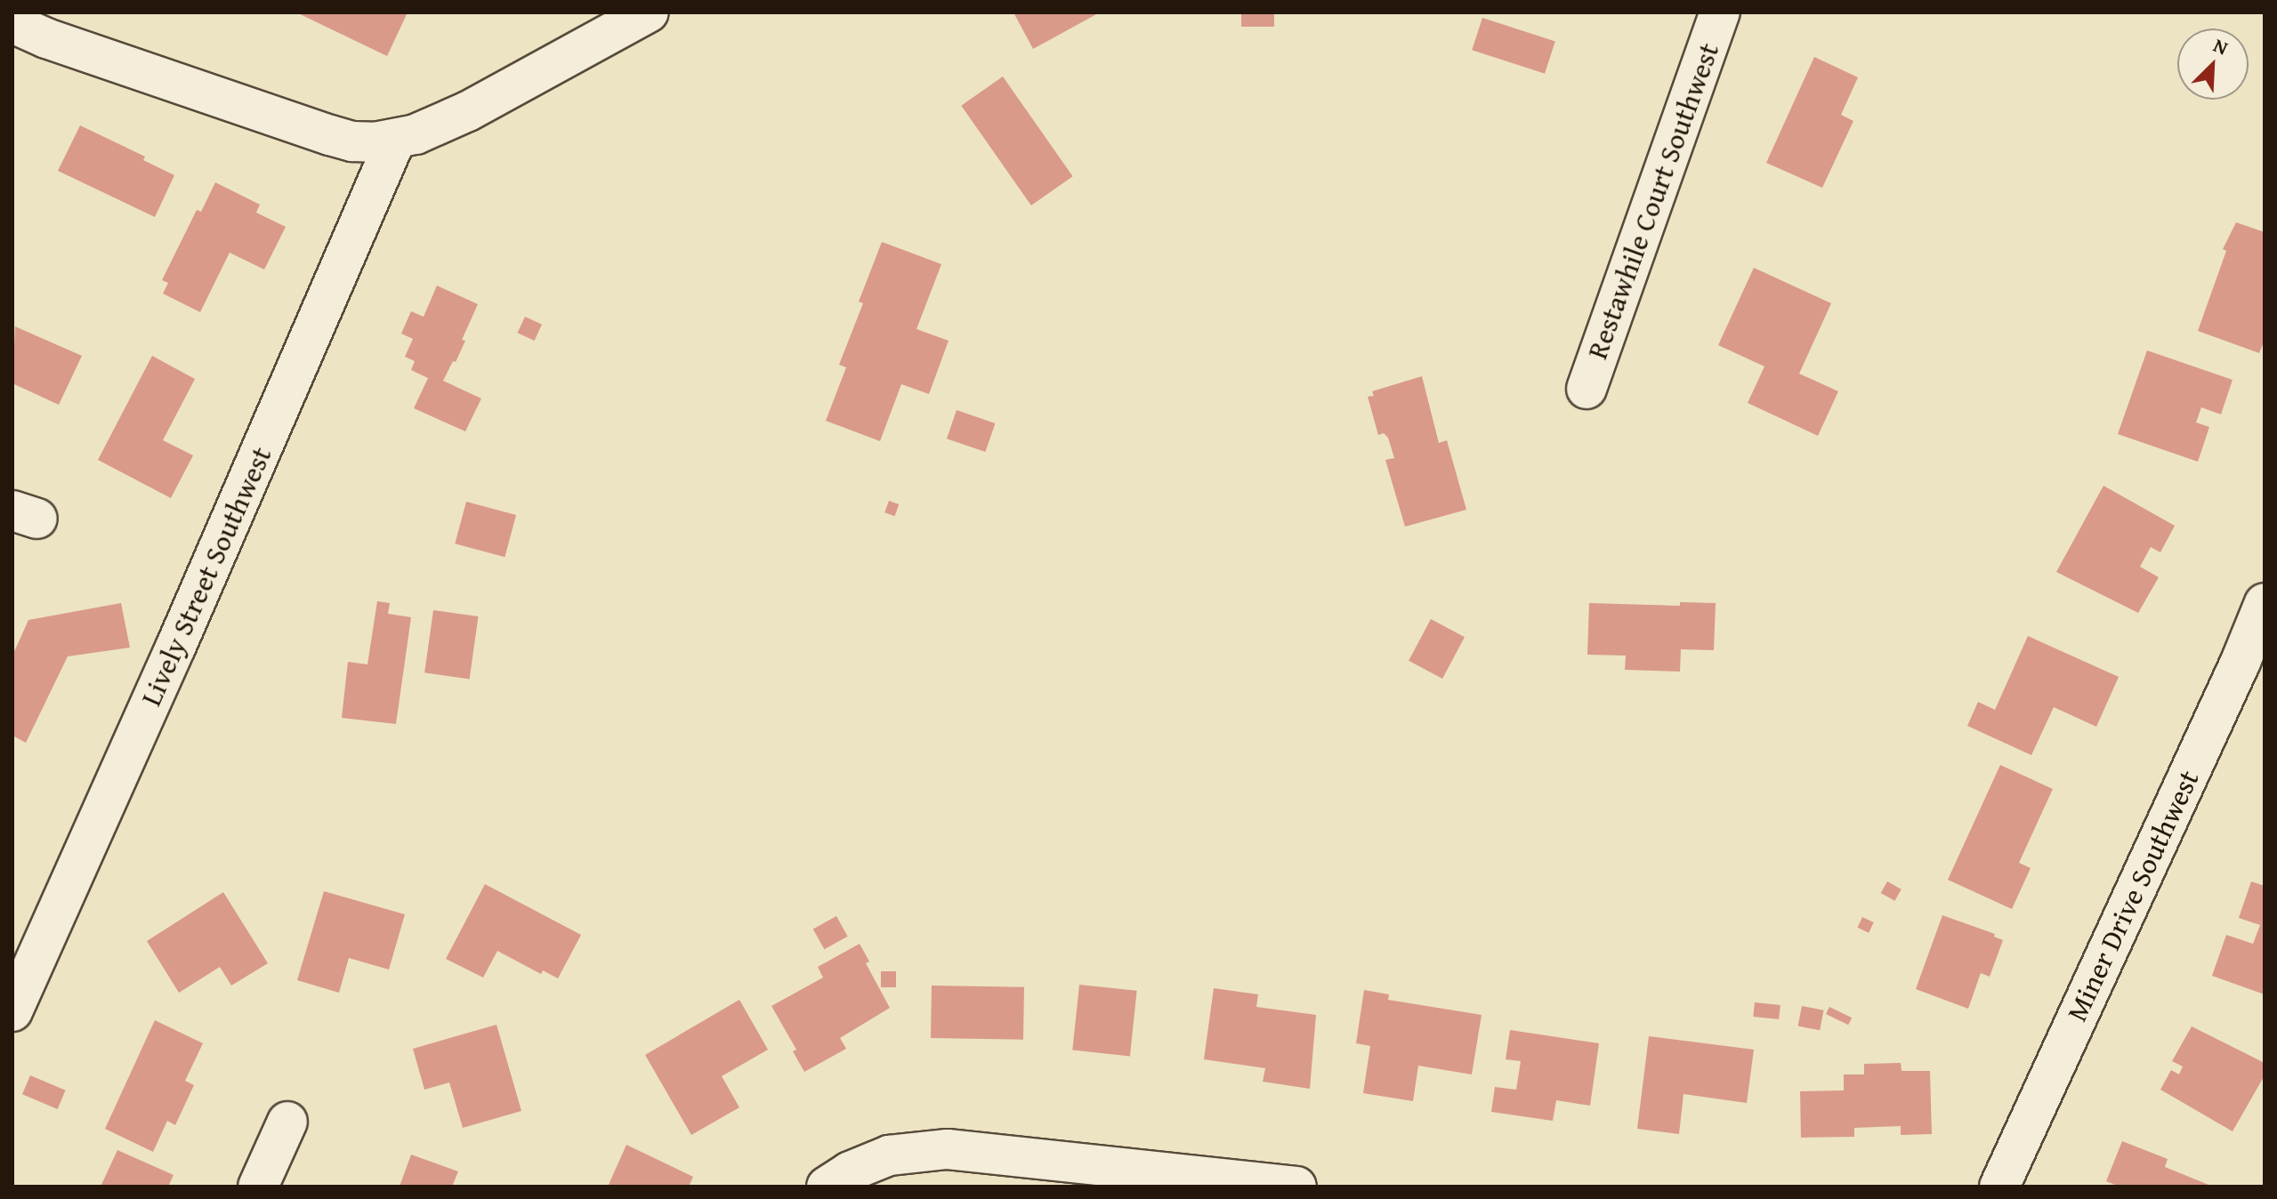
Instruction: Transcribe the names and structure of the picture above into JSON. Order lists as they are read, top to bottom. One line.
{"streets":{"street":["Restawhile Court Southwest","Lively Street Southwest","Miner Drive Southwest"]},"north":"top right"}
